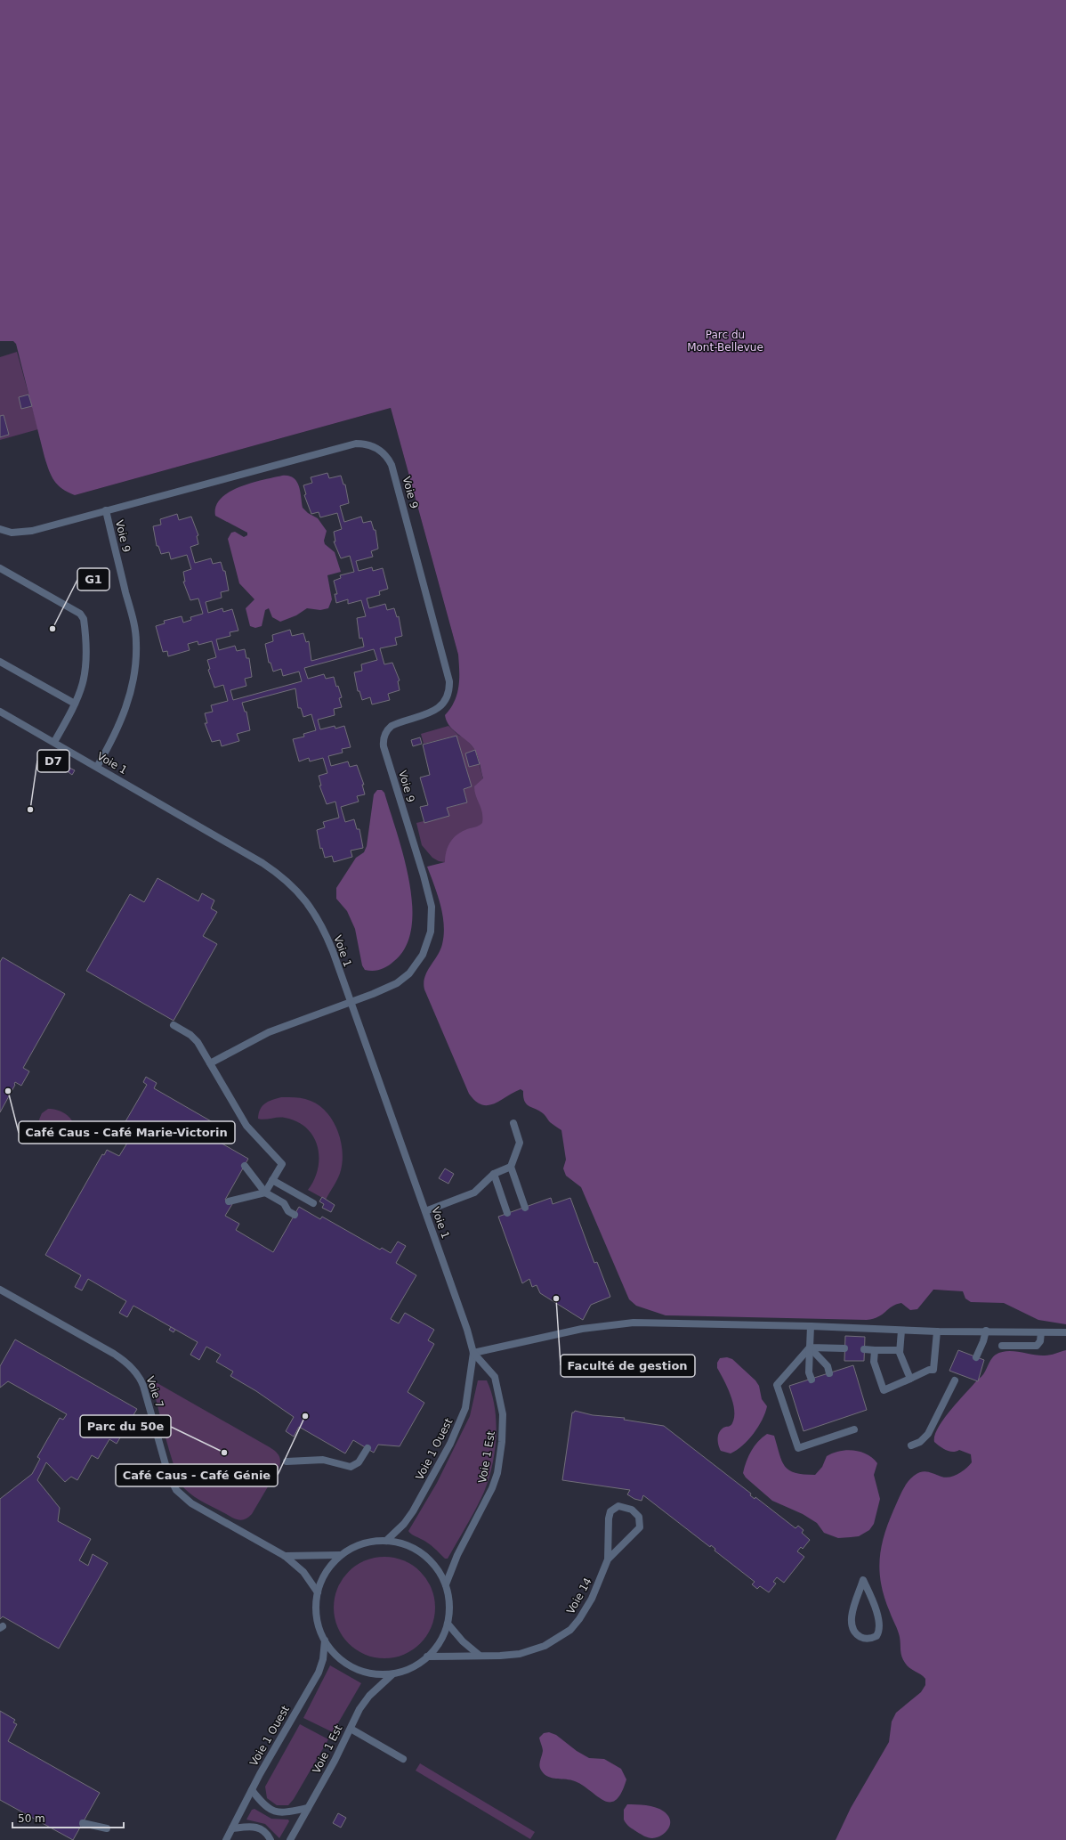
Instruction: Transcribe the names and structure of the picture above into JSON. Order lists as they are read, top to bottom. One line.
{"streets":{"lane":["Voie 9","Voie 1","Voie 7","Voie 1 Ouest","Voie 1 Est","Voie 14"]},"crossings":[["Voie 9","Voie 1"],["Voie 1","Voie 1 Ouest"],["Voie 1","Voie 1 Est"],["Voie 1 Ouest","Voie 1 Est"]],"parks":["Parc du Mont-Bellevue"],"places":["G1","D7","Café Caus - Café Marie-Victorin","Faculté de gestion","Café Caus - Café Génie","Parc du 50e"],"scale_bar":"50 m"}
